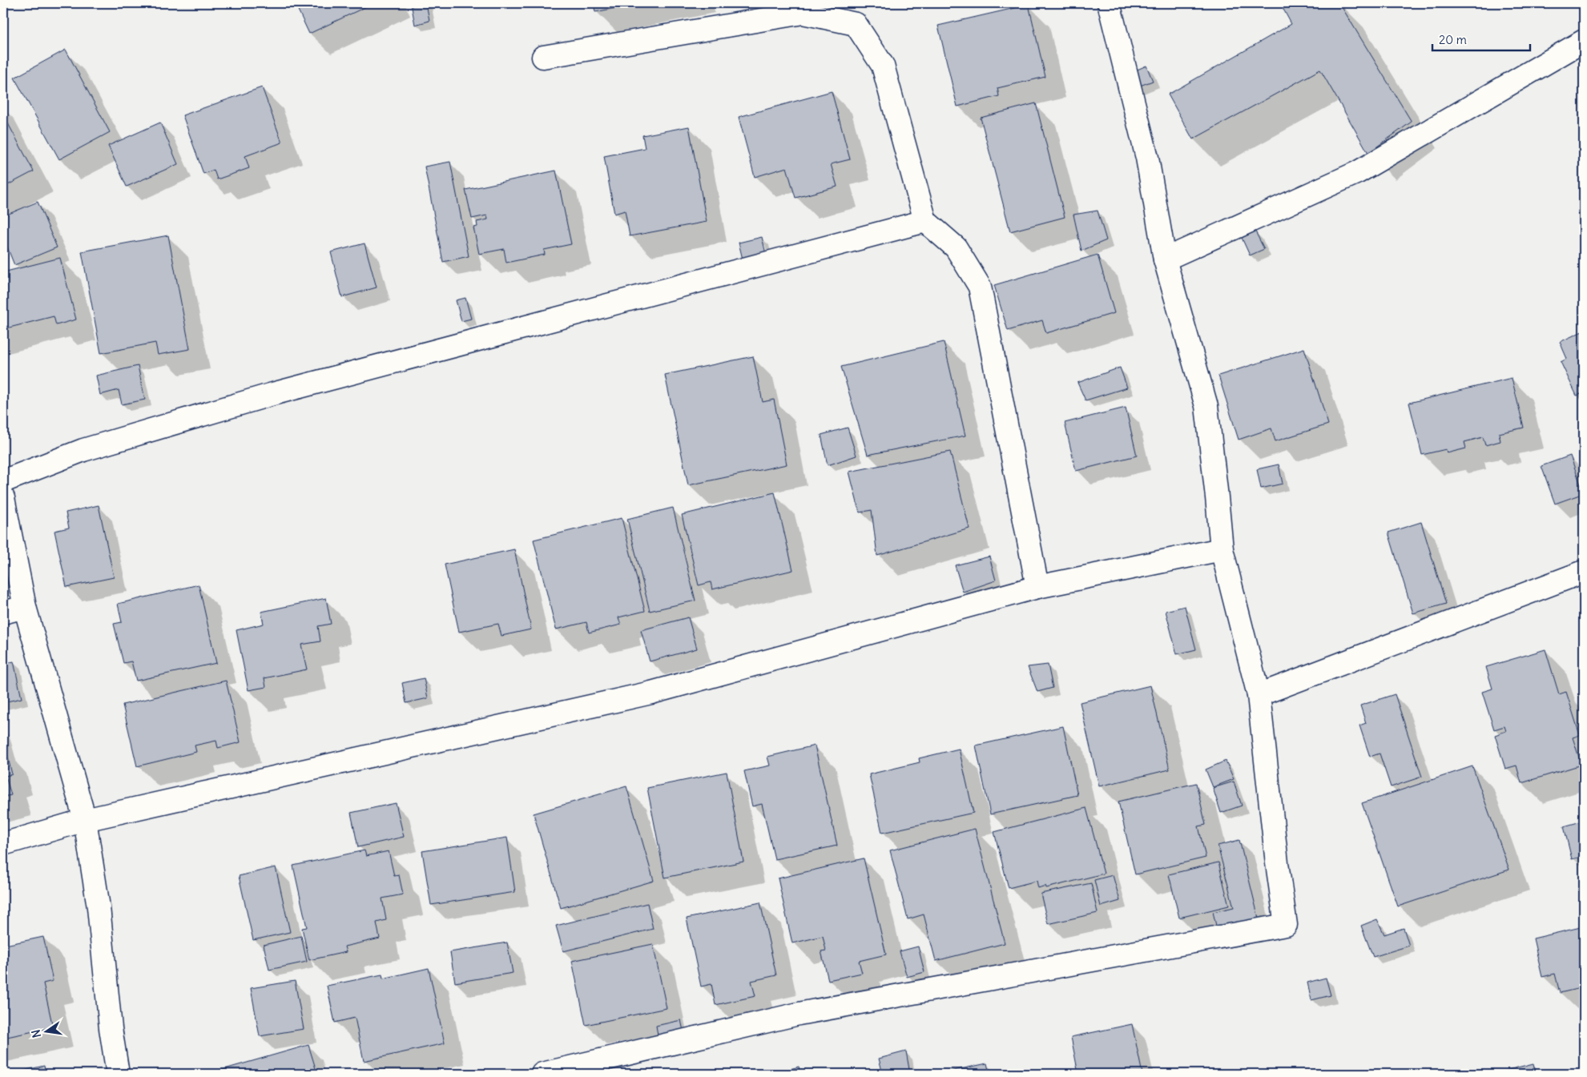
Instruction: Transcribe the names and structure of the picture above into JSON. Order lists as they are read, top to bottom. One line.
{"scale_bar":"20 m","north":"left"}
